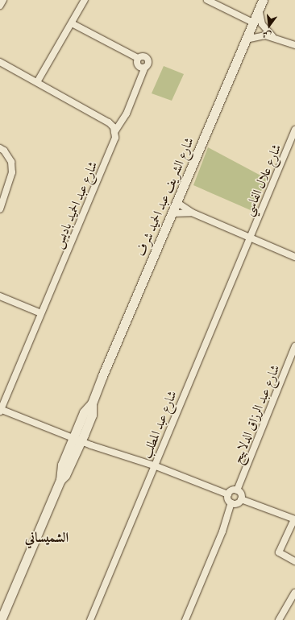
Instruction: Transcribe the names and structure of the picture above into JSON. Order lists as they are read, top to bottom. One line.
{"streets":{"street":["شارع علال الفاسي","شارع الشريف عبد الحميد شرف","شارع عبد الحميد باديس","شارع عبد الرزاق الدلابيح","شارع عبد المطلب"]},"crossings":[["شارع علال الفاسي","شارع عبد المطلب"]],"districts":["الشميساني"],"north":"bottom"}
